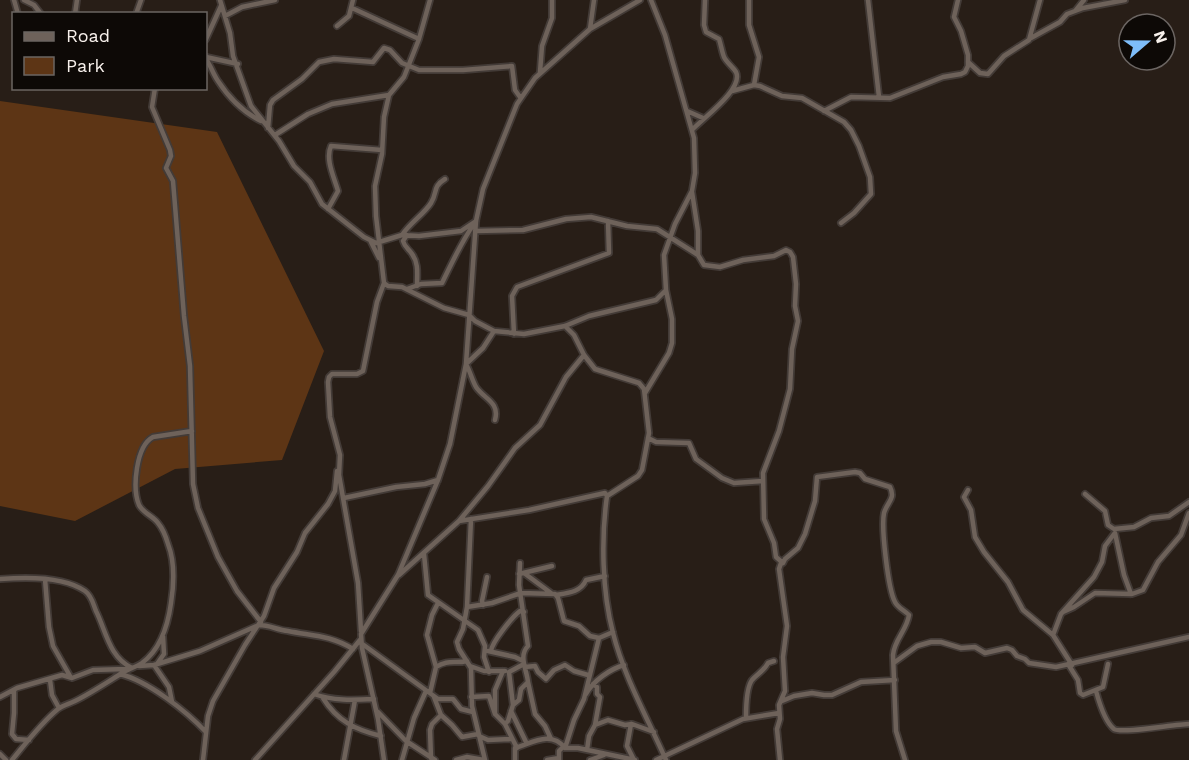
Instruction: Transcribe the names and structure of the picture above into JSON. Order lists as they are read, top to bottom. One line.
{"legend":["Road","Park"],"north":"right"}
